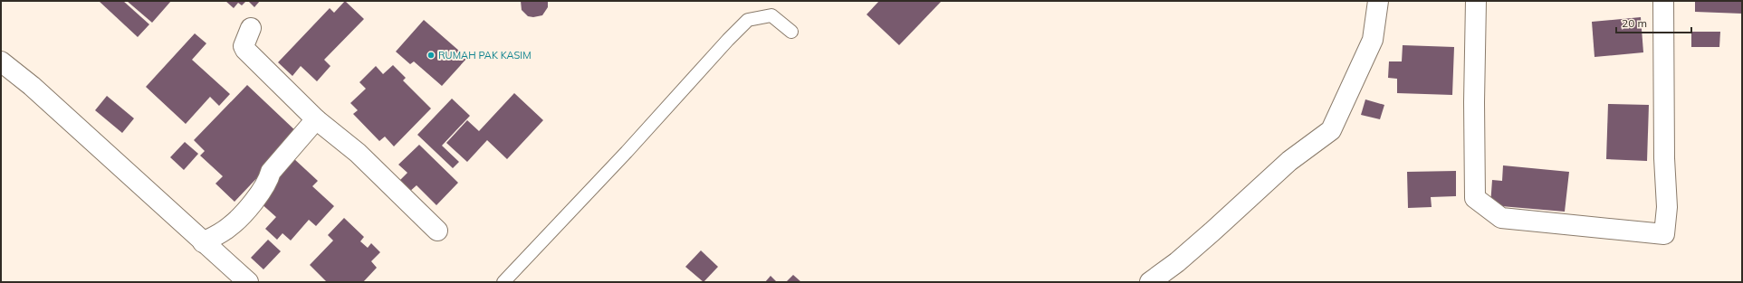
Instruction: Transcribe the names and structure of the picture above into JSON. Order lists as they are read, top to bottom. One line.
{"places":["RUMAH PAK KASIM"],"scale_bar":"20 m"}
